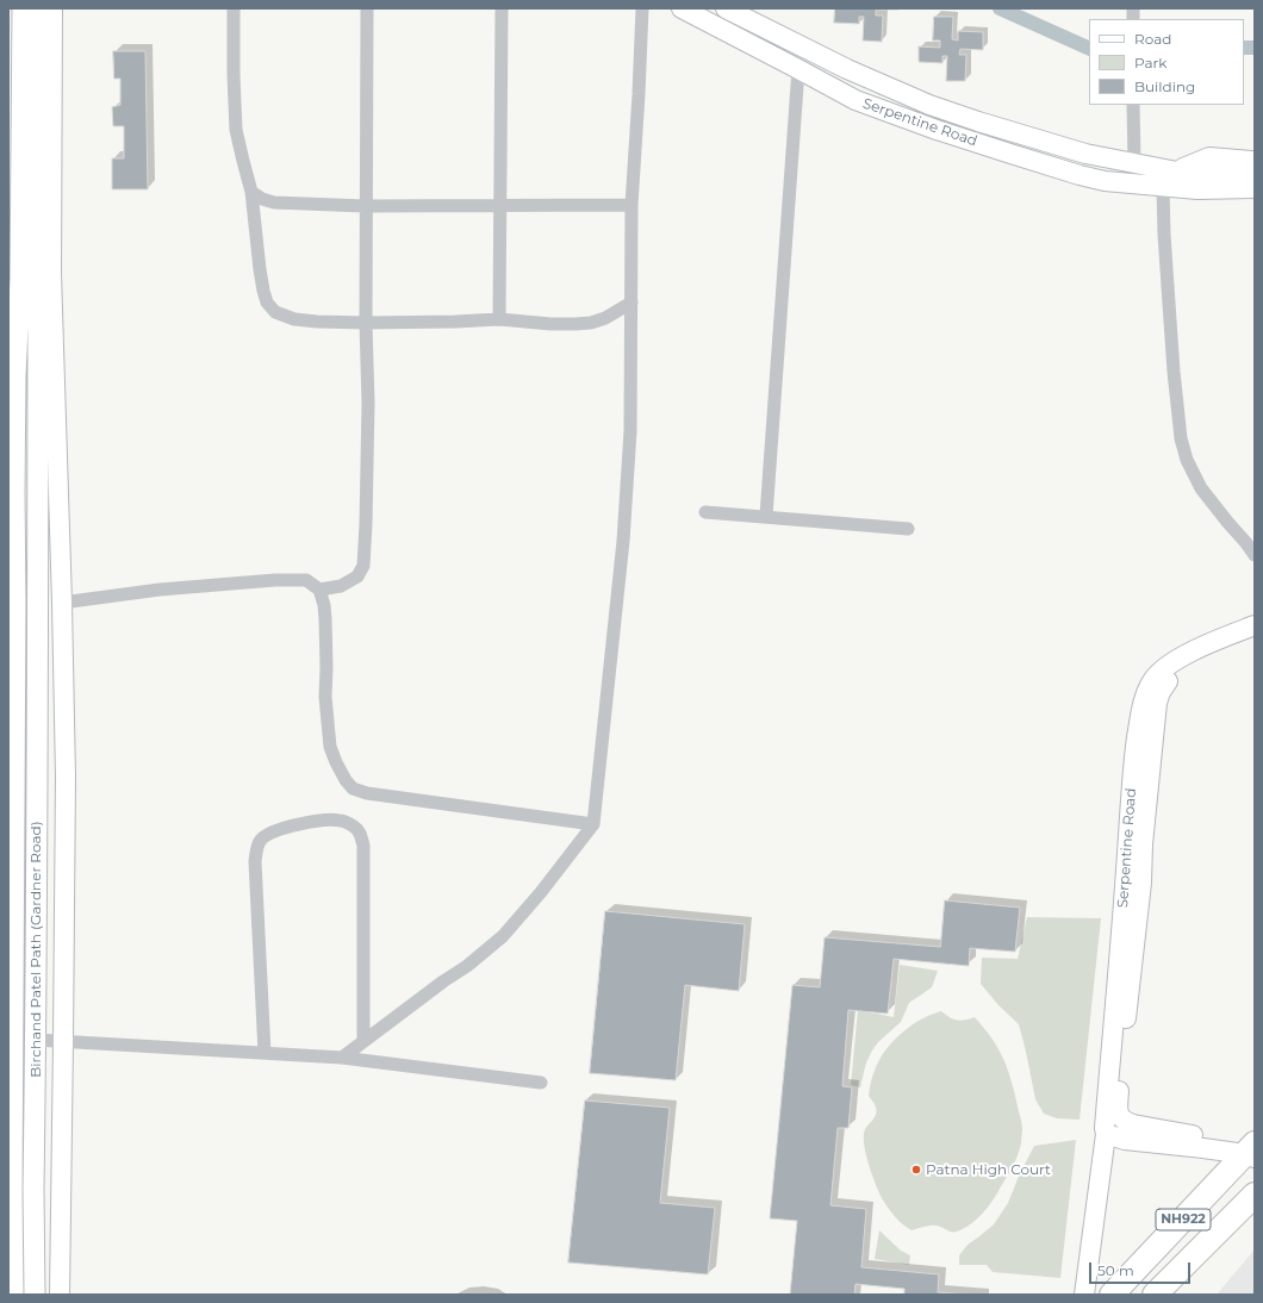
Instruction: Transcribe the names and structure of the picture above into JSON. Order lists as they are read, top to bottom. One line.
{"streets":{"highway":["NH922"],"main road":["Birchand Patel Path (Gardner Road)"],"street":["Serpentine Road"]},"places":["Patna High Court"],"legend":["Road","Park","Building"],"scale_bar":"50 m"}
